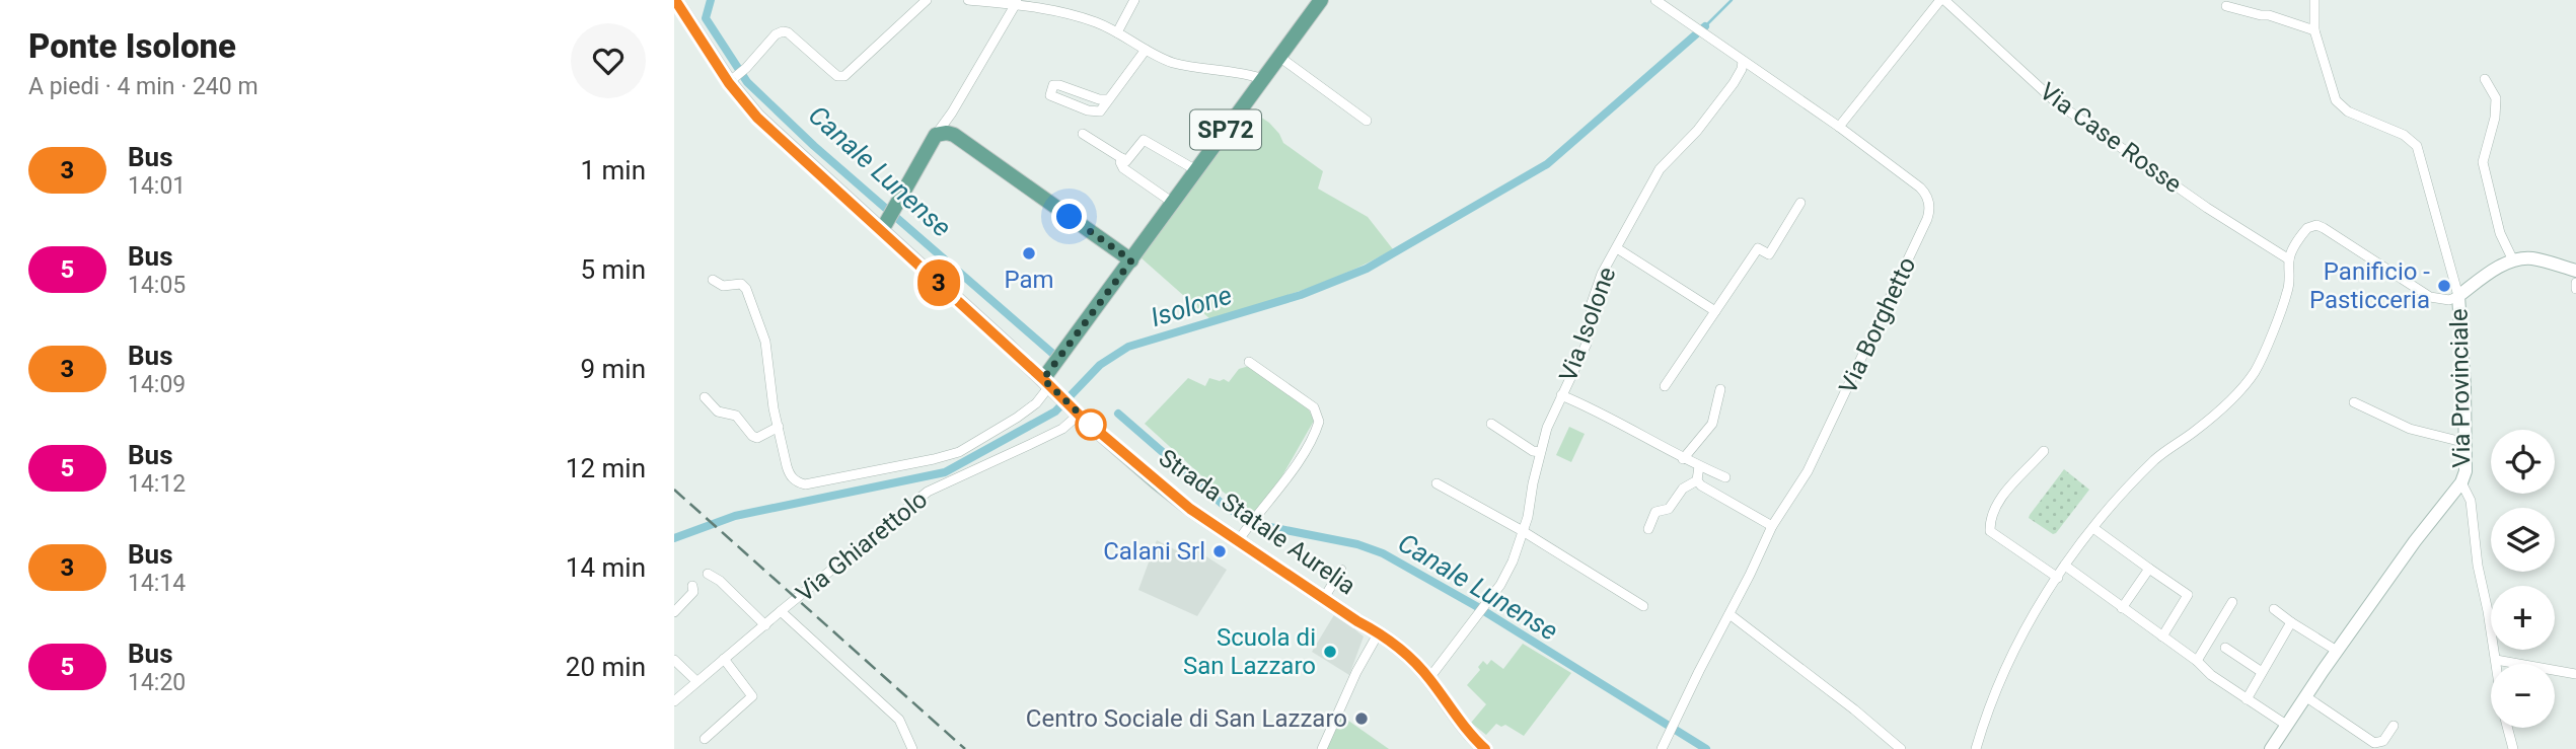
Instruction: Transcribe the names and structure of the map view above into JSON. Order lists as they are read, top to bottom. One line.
{"streets":{"main road":["SP72","Strada Statale Aurelia"],"street":["Via Case Rosse","Via Isolone","Via Borghetto","Via Provinciale","Via Ghiarettolo"]},"crossings":[["SP72","Strada Statale Aurelia"],["Via Isolone","Via Borghetto"],["Via Isolone","Strada Statale Aurelia"],["Strada Statale Aurelia","Via Ghiarettolo"]],"water":["Canale Lunense","Isolone"],"places":["Pam","Panificio - Pasticceria","Calani Srl","Scuola di San Lazzaro","Centro Sociale di San Lazzaro"],"lines":["bus line 3"],"page":{"heading":["Ponte Isolone","A piedi · 4 min · 240 m"],"on_map":"3","list":[{"mark":"3","name":"Bus","note":"14:01","value":"1 min"},{"mark":"5","name":"Bus","note":"14:05","value":"5 min"},{"mark":"3","name":"Bus","note":"14:09","value":"9 min"},{"mark":"5","name":"Bus","note":"14:12","value":"12 min"},{"mark":"3","name":"Bus","note":"14:14","value":"14 min"},{"mark":"5","name":"Bus","note":"14:20","value":"20 min"}],"map_buttons":["+","−"]}}
